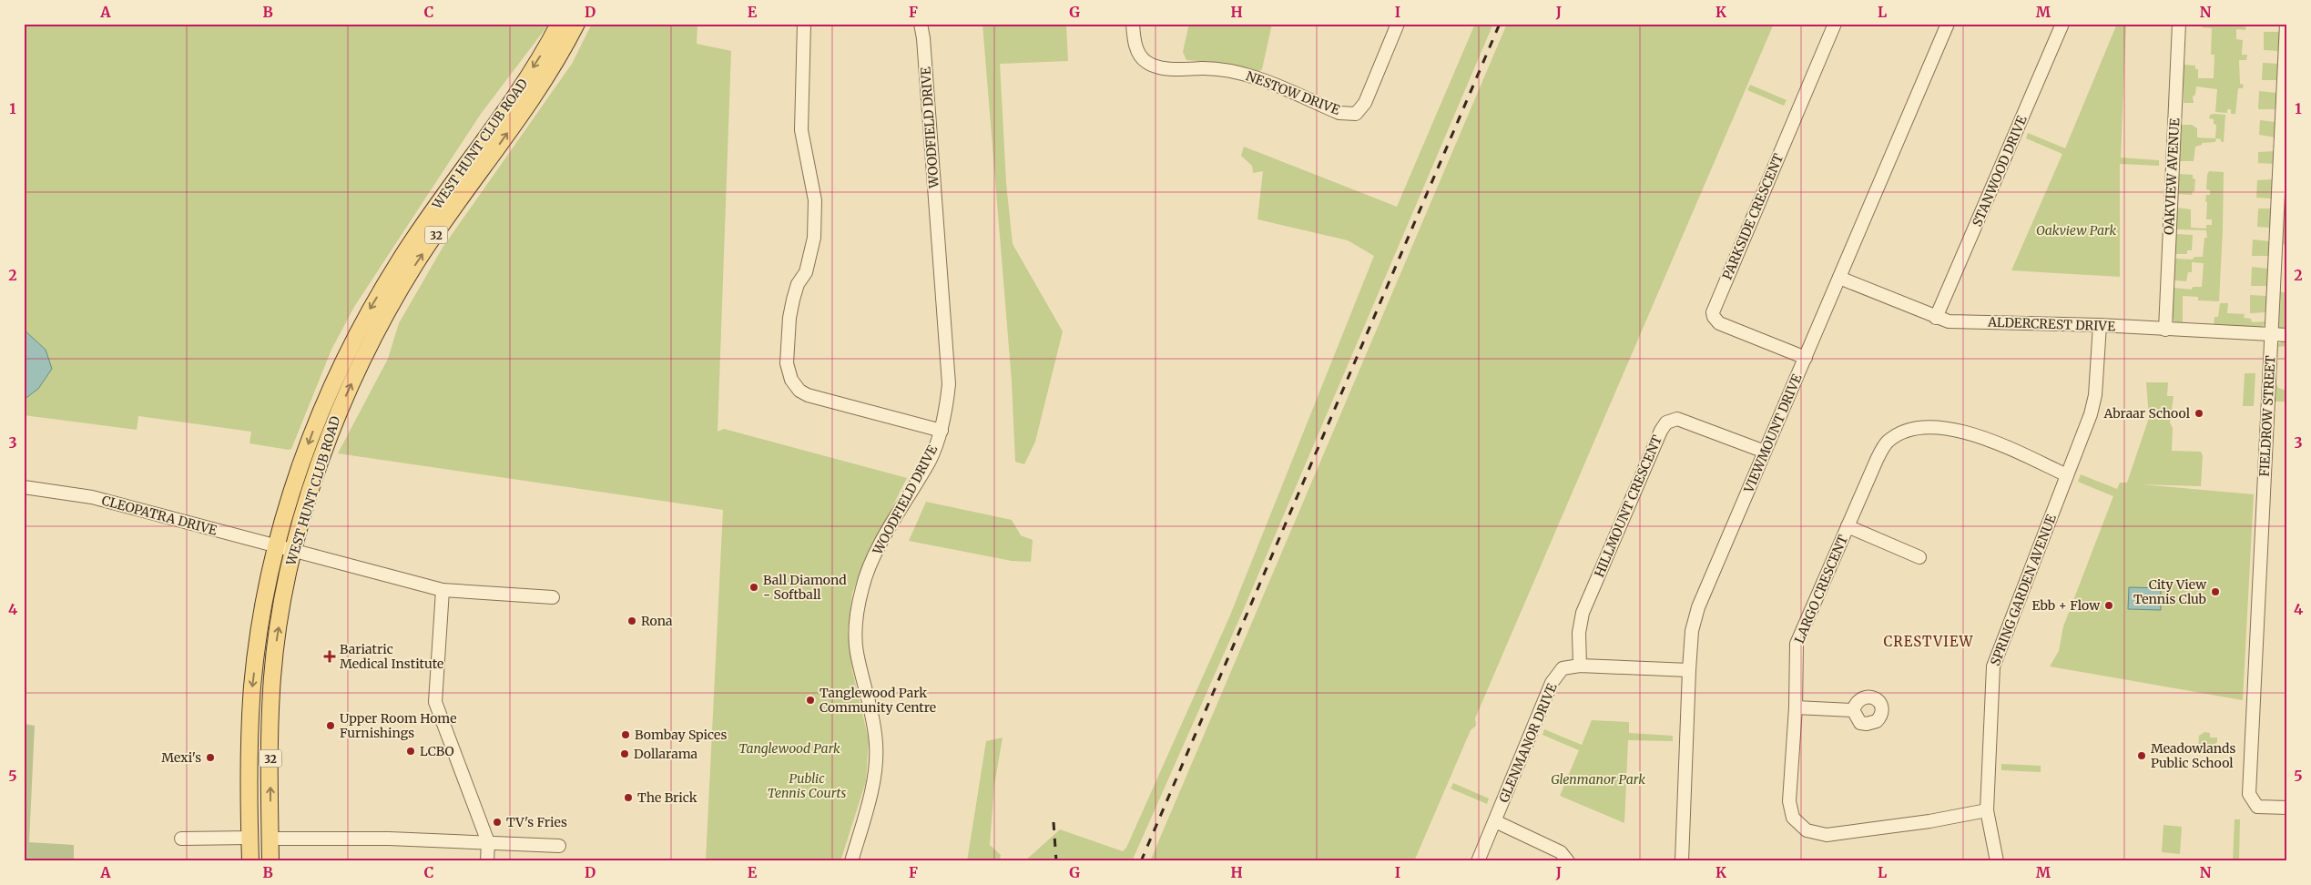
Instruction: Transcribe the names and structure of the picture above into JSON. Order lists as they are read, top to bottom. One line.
{"streets":{"main road":["WEST HUNT CLUB ROAD","32"],"street":["NESTOW DRIVE","WOODFIELD DRIVE","STANWOOD DRIVE","OAKVIEW AVENUE","PARKSIDE CRESCENT","ALDERCREST DRIVE","FIELDROW STREET","VIEWMOUNT DRIVE","HILLMOUNT CRESCENT","CLEOPATRA DRIVE","LARGO CRESCENT","SPRING GARDEN AVENUE","GLENMANOR DRIVE"]},"crossings":[["WEST HUNT CLUB ROAD","CLEOPATRA DRIVE"],["STANWOOD DRIVE","ALDERCREST DRIVE"],["OAKVIEW AVENUE","ALDERCREST DRIVE"],["PARKSIDE CRESCENT","VIEWMOUNT DRIVE"],["ALDERCREST DRIVE","FIELDROW STREET"],["ALDERCREST DRIVE","VIEWMOUNT DRIVE"],["ALDERCREST DRIVE","SPRING GARDEN AVENUE"],["VIEWMOUNT DRIVE","HILLMOUNT CRESCENT"],["VIEWMOUNT DRIVE","GLENMANOR DRIVE"],["HILLMOUNT CRESCENT","GLENMANOR DRIVE"],["LARGO CRESCENT","SPRING GARDEN AVENUE"]],"districts":["CRESTVIEW"],"parks":["Oakview Park","Tanglewood Park","Public Tennis Courts","Glenmanor Park"],"places":{"other":["Abraar School","Ball Diamond - Softball","City View Tennis Club","Ebb + Flow","Rona","Tanglewood Park Community Centre","Upper Room Home Furnishings","Bombay Spices","LCBO","Dollarama","Meadowlands Public School","Mexi's","The Brick","TV's Fries"],"health":["Bariatric Medical Institute"]},"grid":{"columns":["A","B","C","D","E","F","G","H","I","J","K","L","M","N"],"rows":["1","2","3","4","5"]}}
